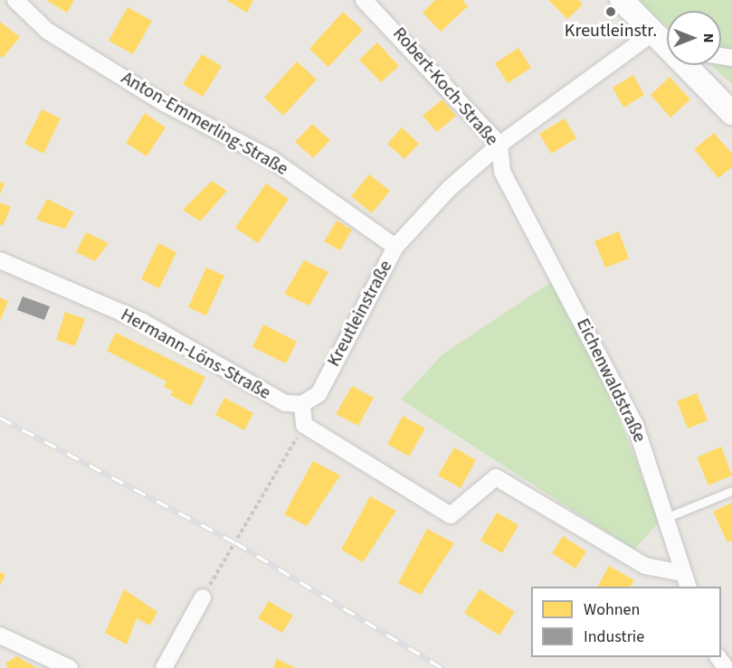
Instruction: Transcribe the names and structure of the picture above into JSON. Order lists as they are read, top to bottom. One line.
{"streets":{"street":["Robert-Koch-Straße","Anton-Emmerling-Straße","Kreutleinstraße","Hermann-Löns-Straße","Eichenwaldstraße"]},"crossings":[["Robert-Koch-Straße","Kreutleinstraße"],["Robert-Koch-Straße","Eichenwaldstraße"],["Anton-Emmerling-Straße","Kreutleinstraße"],["Kreutleinstraße","Hermann-Löns-Straße"]],"places":["Kreutleinstr."],"legend":["Wohnen","Industrie"],"north":"right"}
